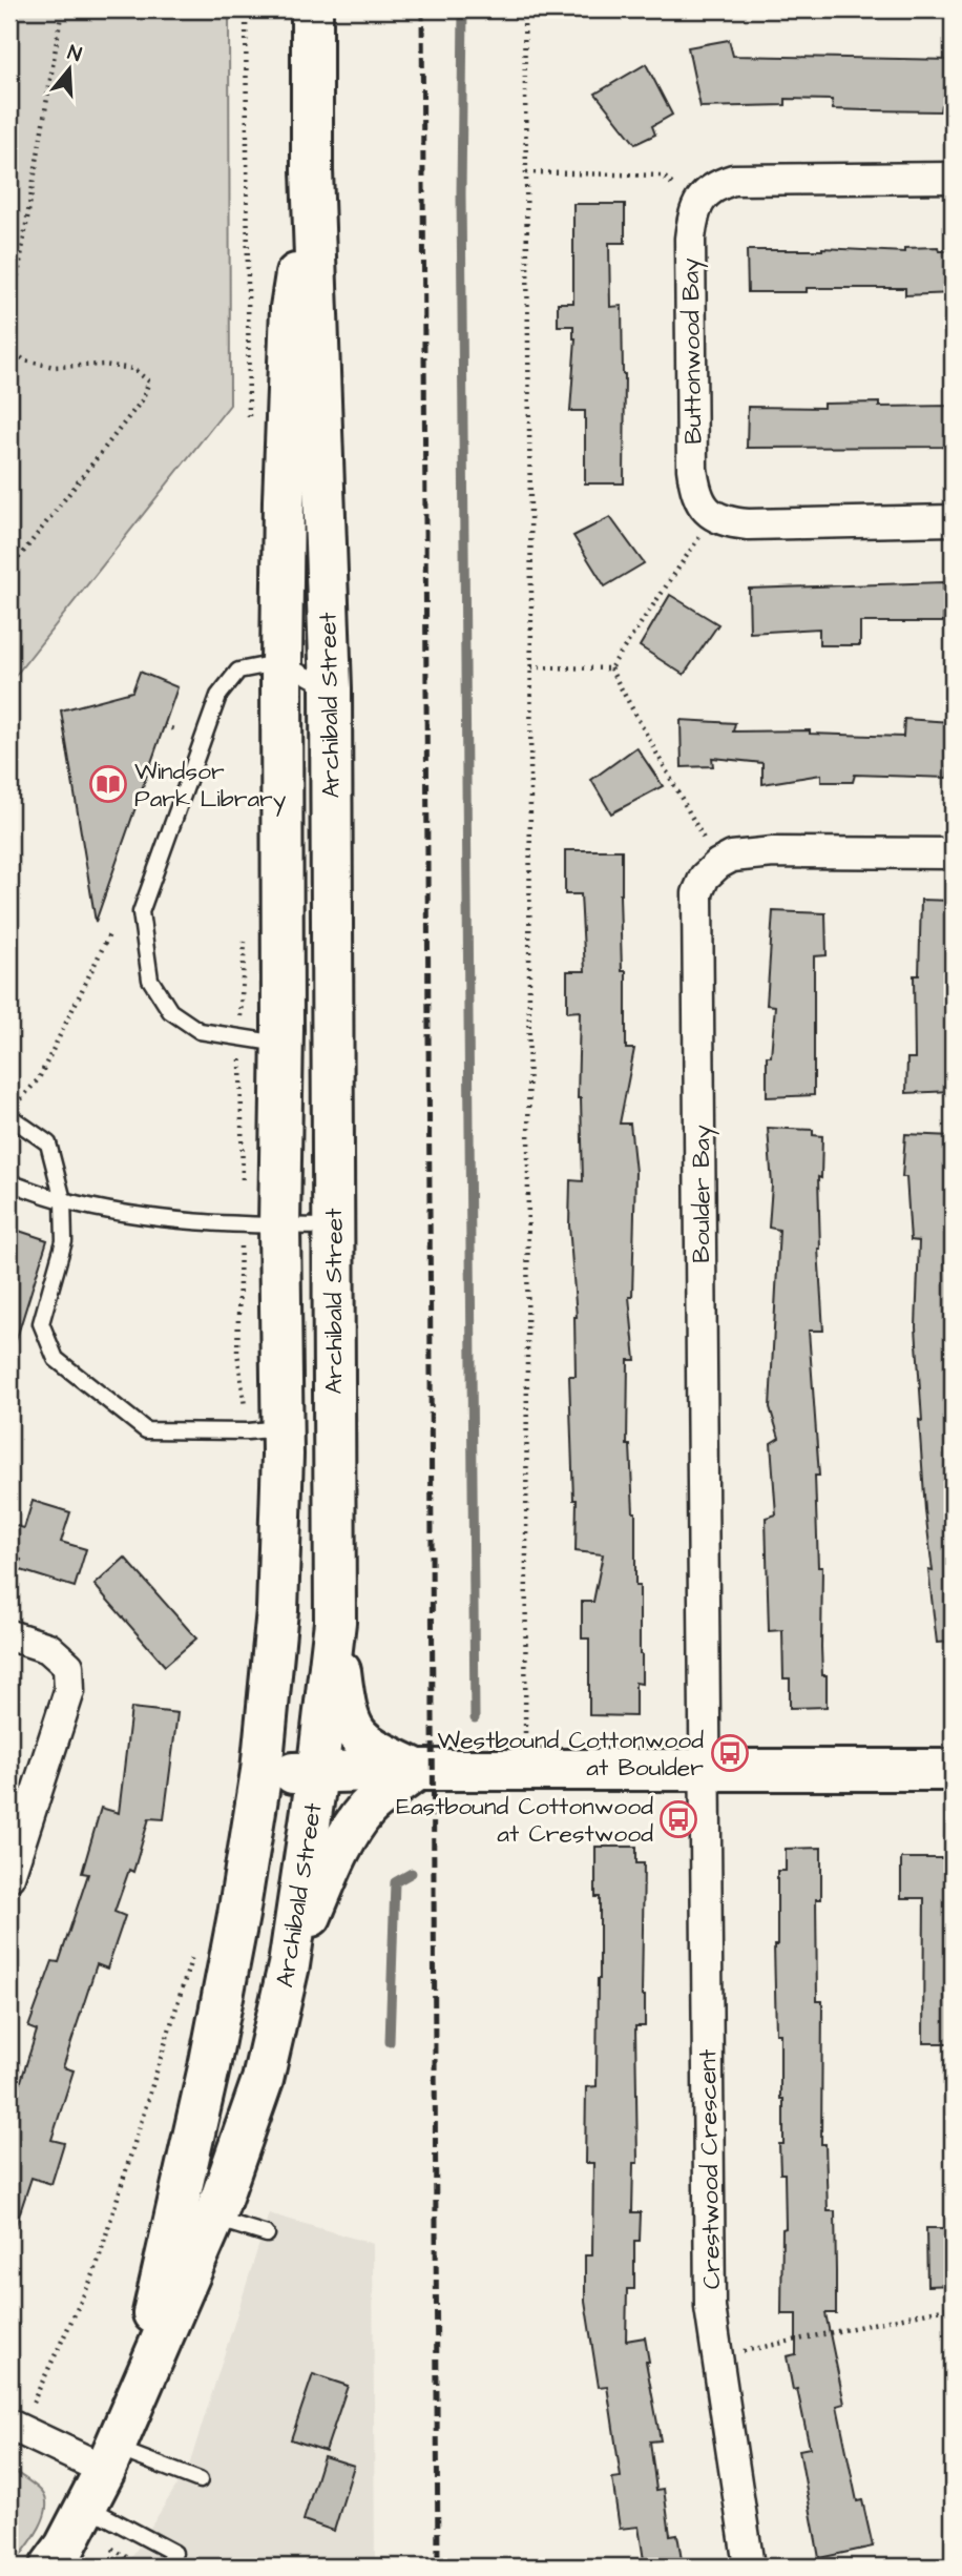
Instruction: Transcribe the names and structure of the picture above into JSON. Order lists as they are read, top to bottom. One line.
{"streets":{"main road":["Archibald Street"],"street":["Buttonwood Bay","Boulder Bay","Crestwood Crescent"]},"crossings":[["Boulder Bay","Crestwood Crescent"]],"places":{"library":["Windsor Park Library"],"bus stop":["Westbound Cottonwood at Boulder","Eastbound Cottonwood at Crestwood"]},"north":"top"}
